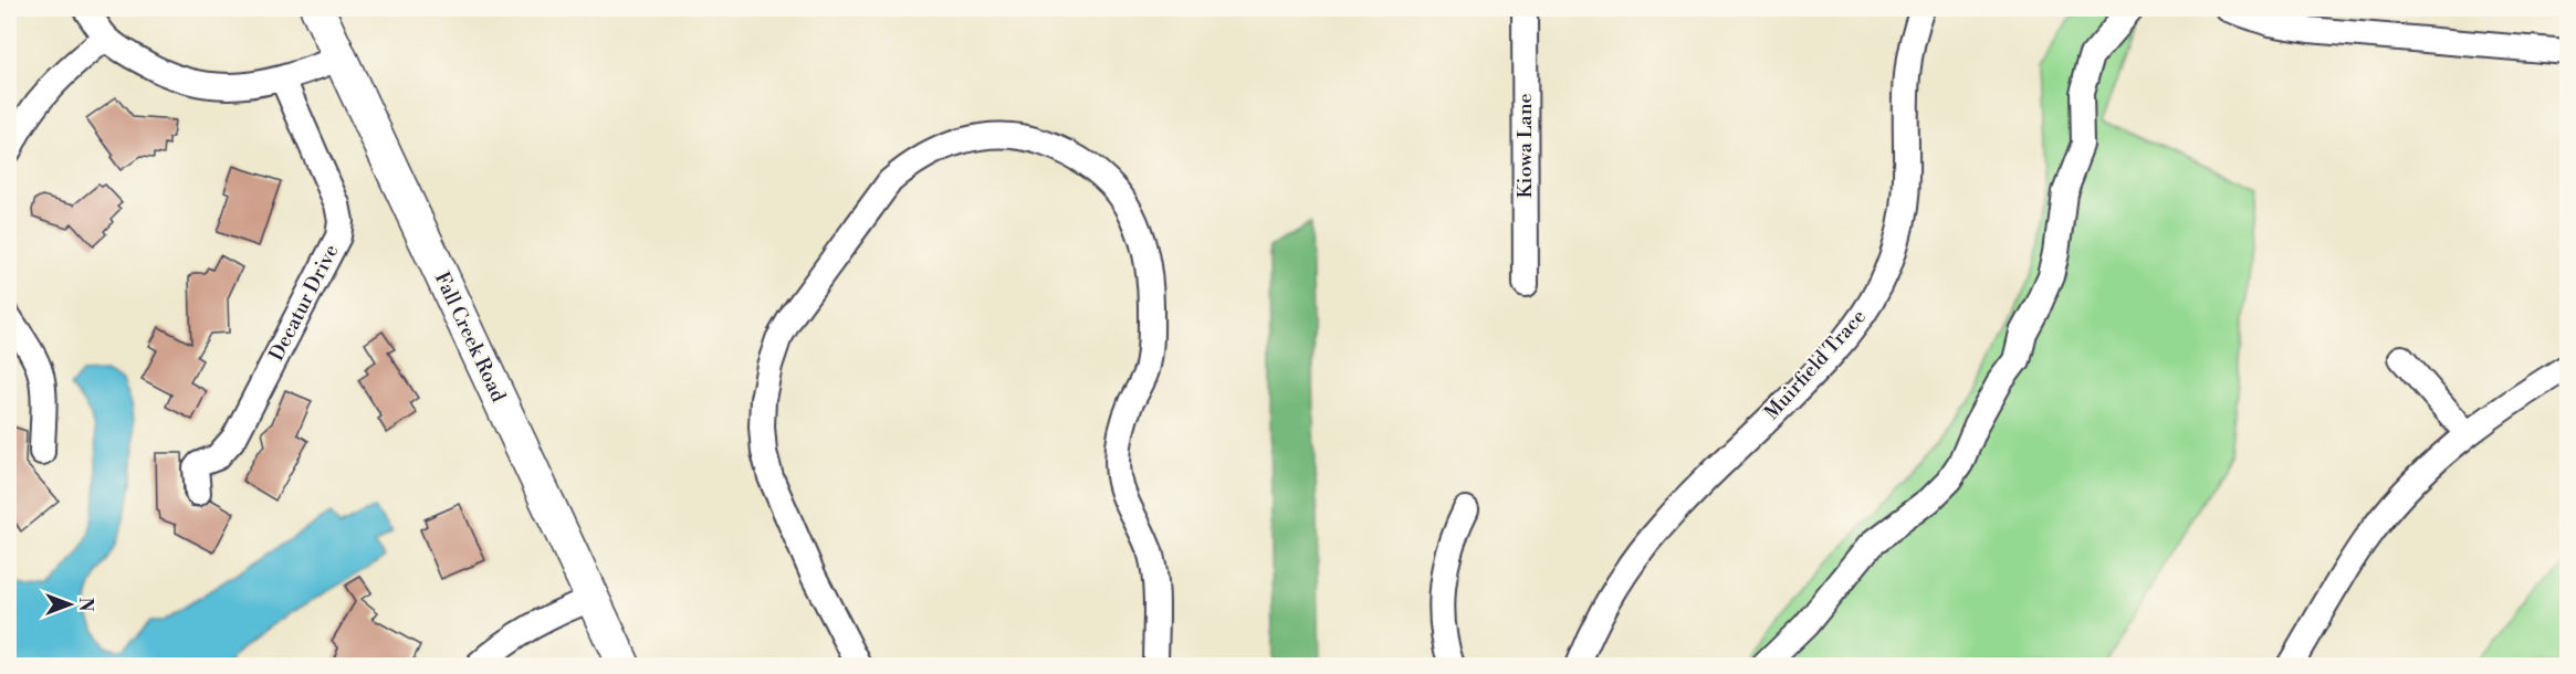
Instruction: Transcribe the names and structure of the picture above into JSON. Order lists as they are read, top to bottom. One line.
{"streets":{"main road":["Fall Creek Road"],"street":["Kiowa Lane","Decatur Drive","Muirfield Trace"]},"north":"right"}
